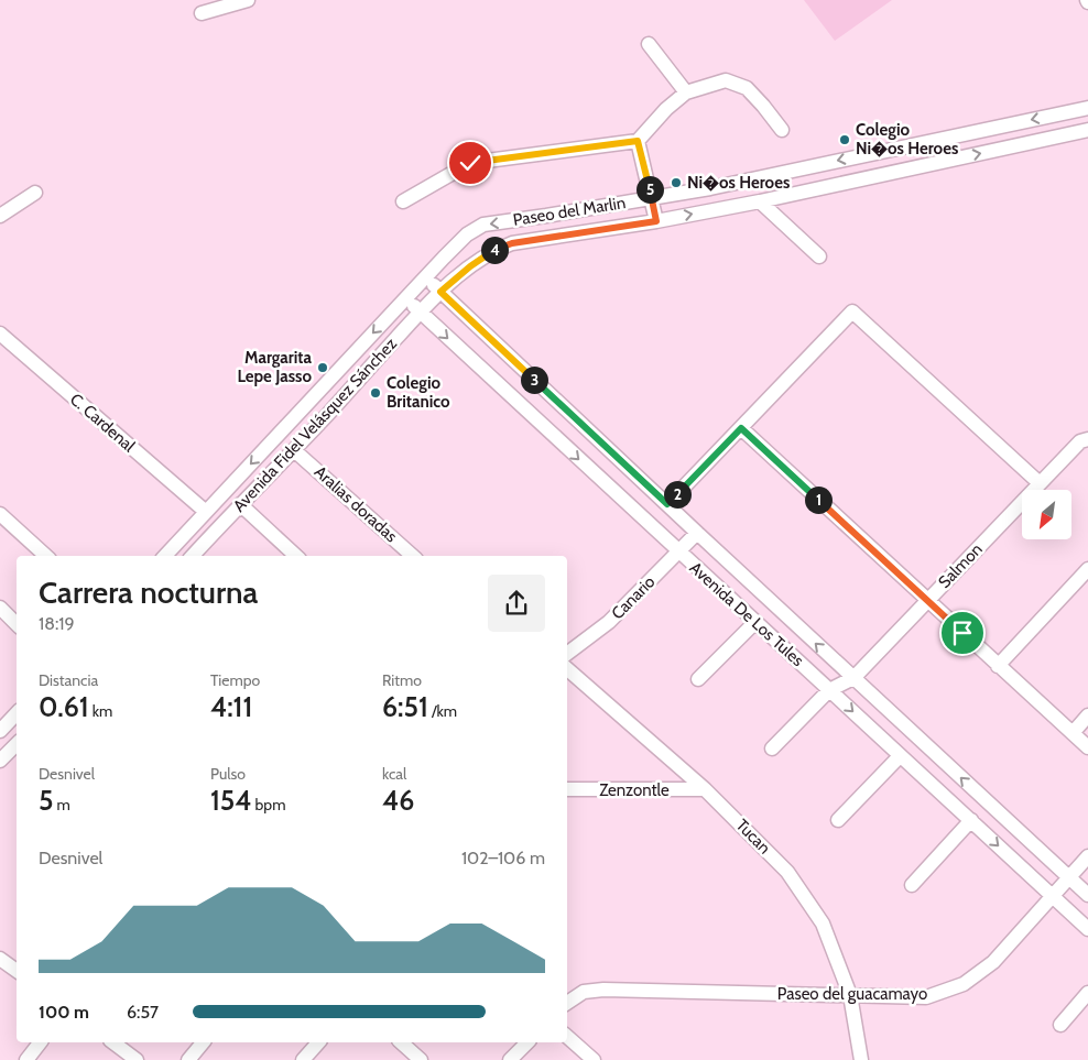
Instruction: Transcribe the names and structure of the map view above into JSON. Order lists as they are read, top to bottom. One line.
{"streets":{"street":["Paseo del Marlin","C. Cardenal","Avenida Fidel Velásquez Sánchez","Aralias doradas","Salmon","Canario","Avenida De Los Tules","Zenzontle","Tucan","Paseo del guacamayo"]},"crossings":[["Paseo del Marlin","Avenida Fidel Velásquez Sánchez"],["Paseo del Marlin","Avenida De Los Tules"],["C. Cardenal","Avenida Fidel Velásquez Sánchez"],["Avenida Fidel Velásquez Sánchez","Aralias doradas"],["Avenida Fidel Velásquez Sánchez","Avenida De Los Tules"],["Salmon","Avenida De Los Tules"],["Canario","Avenida De Los Tules"],["Avenida De Los Tules","Paseo del guacamayo"],["Zenzontle","Tucan"],["Tucan","Paseo del guacamayo"]],"places":["Colegio Ni�os Heroes","Ni�os Heroes","Margarita Lepe Jasso","Colegio Britanico"],"north":"bottom left","page":{"pins":["5","4","3","2","1"],"heading":["Carrera nocturna","18:19"],"stats":[["Distancia","0.61 km"],["Tiempo","4:11"],["Ritmo","6:51 /km"],["Desnivel","5 m"],["Pulso","154 bpm"],["kcal","46"]],"chart":["Desnivel","102–106 m"],"list":[{"name":"100 m","note":"6:57"}]}}
